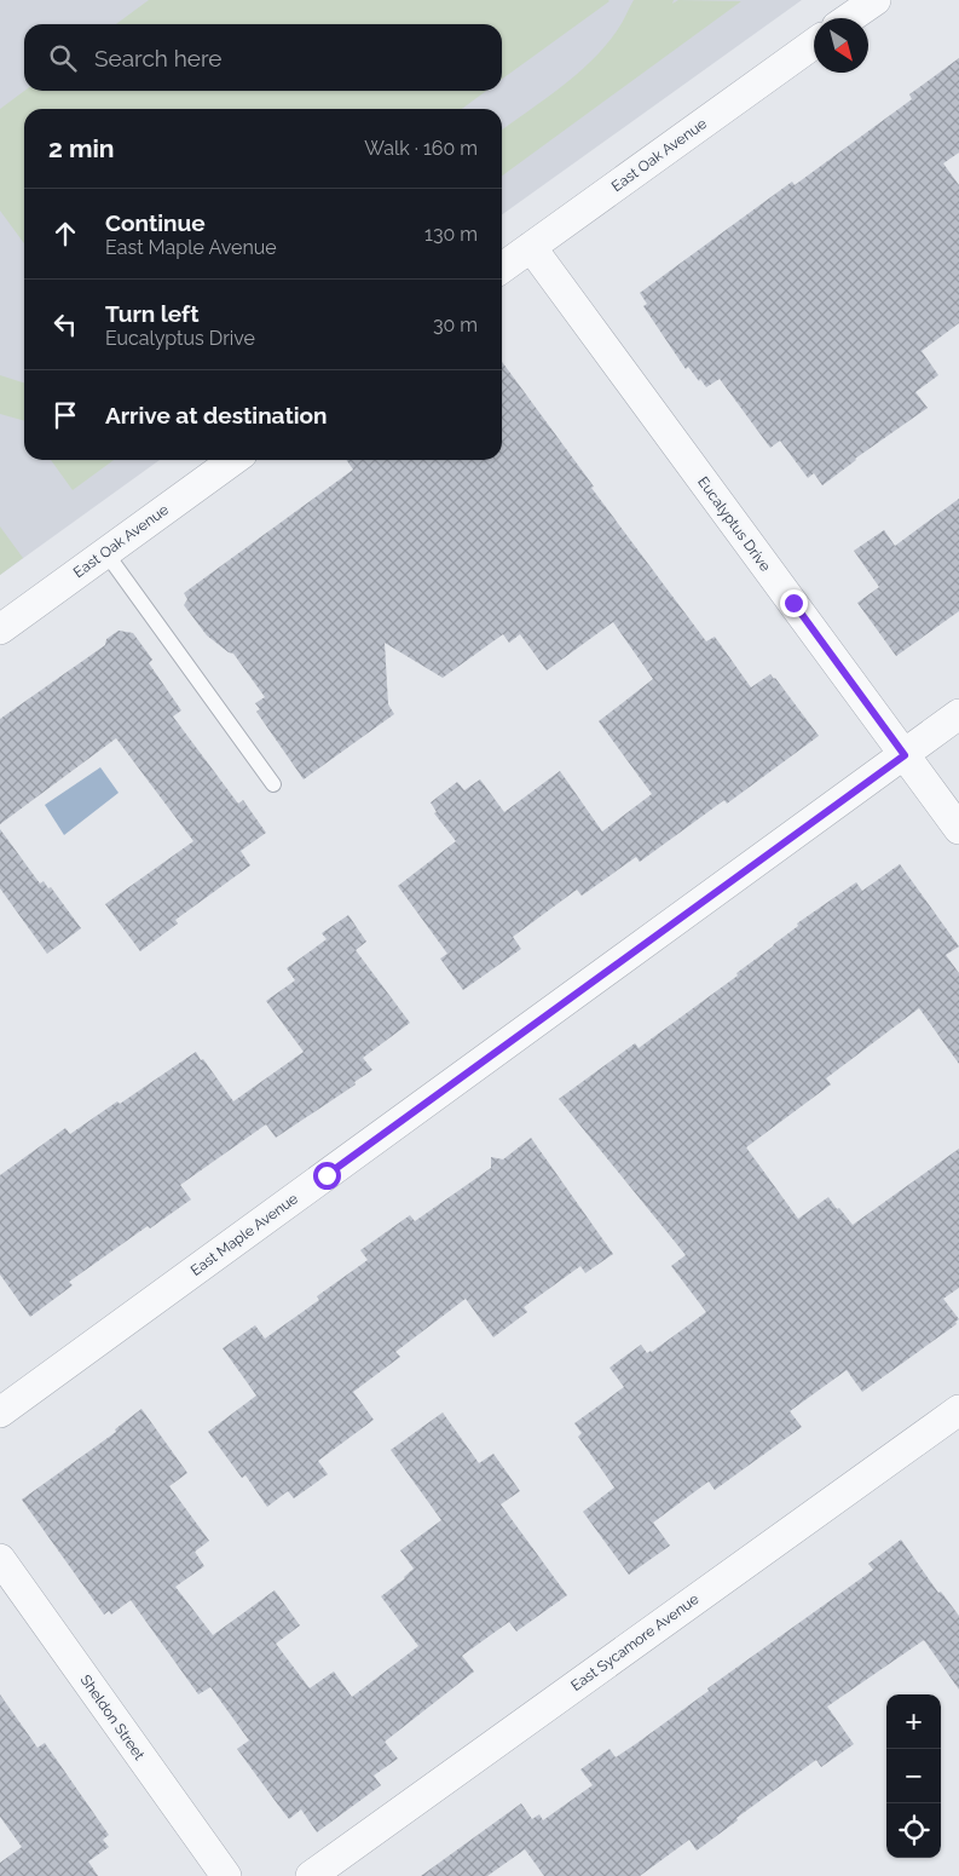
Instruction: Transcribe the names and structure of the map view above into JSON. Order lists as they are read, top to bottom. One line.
{"streets":{"street":["East Oak Avenue","Eucalyptus Drive","East Maple Avenue","East Sycamore Avenue","Sheldon Street"]},"crossings":[["East Oak Avenue","Eucalyptus Drive"],["Eucalyptus Drive","East Maple Avenue"]],"north":"bottom right","page":{"search":"Search here","heading":["2 min","Walk · 160 m"],"list":[["Continue","East Maple Avenue","130 m"],["Turn left","Eucalyptus Drive","30 m"],"Arrive at destination"],"map_buttons":["+","−"]}}
